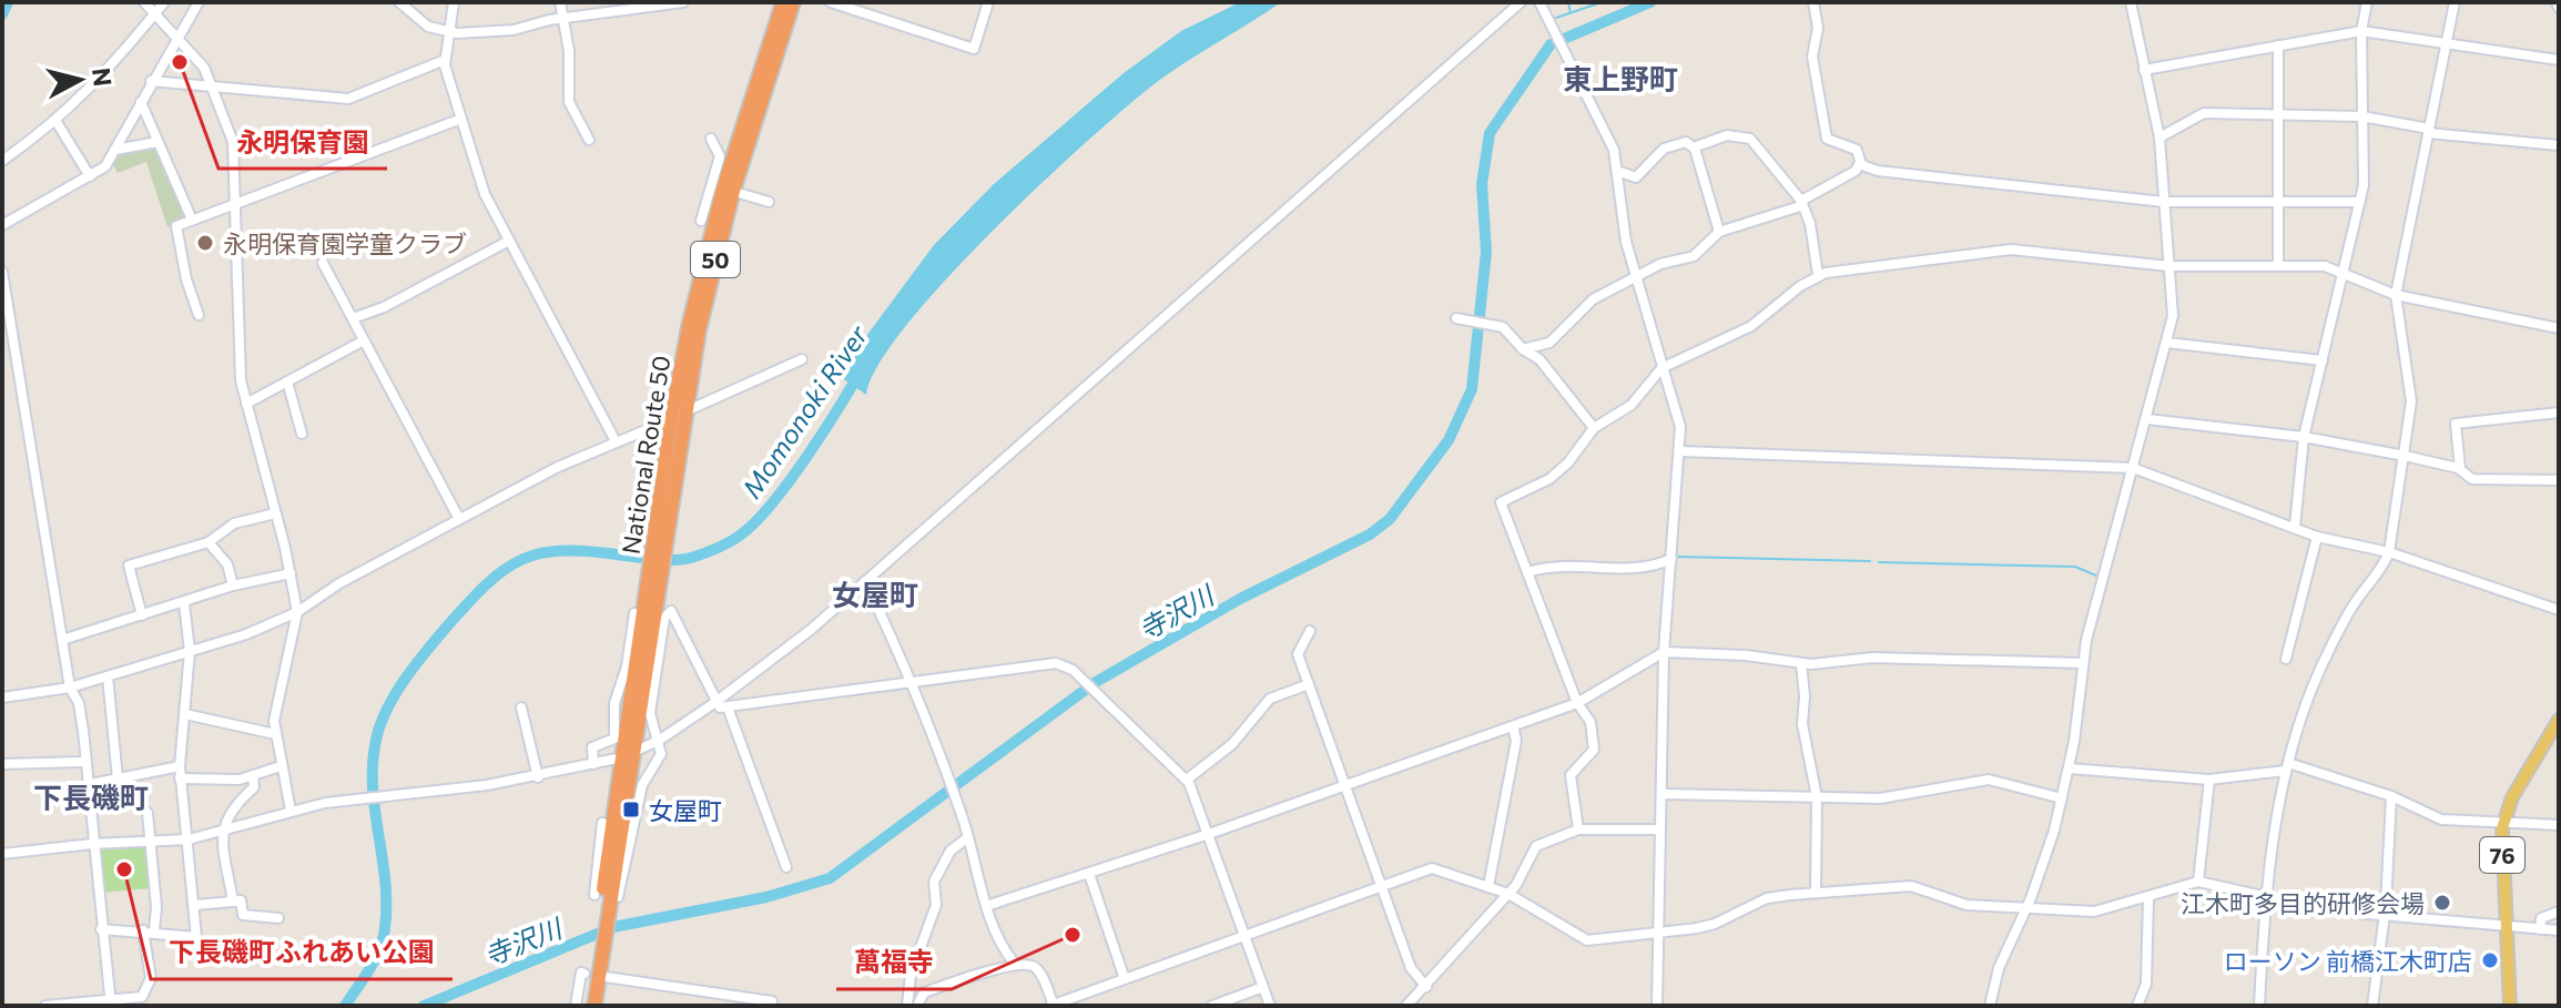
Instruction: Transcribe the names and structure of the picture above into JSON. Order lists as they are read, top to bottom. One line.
{"streets":{"highway":["50","National Route 50"],"main road":["76"]},"crossings":[["50","National Route 50"]],"districts":["東上野町","女屋町","下長磯町"],"water":["Momonoki River","寺沢川"],"places":{"other":["永明保育園","永明保育園学童クラブ","下長磯町ふれあい公園","江木町多目的研修会場","萬福寺","ローソン 前橋江木町店"],"transit":["女屋町"]},"north":"right"}
